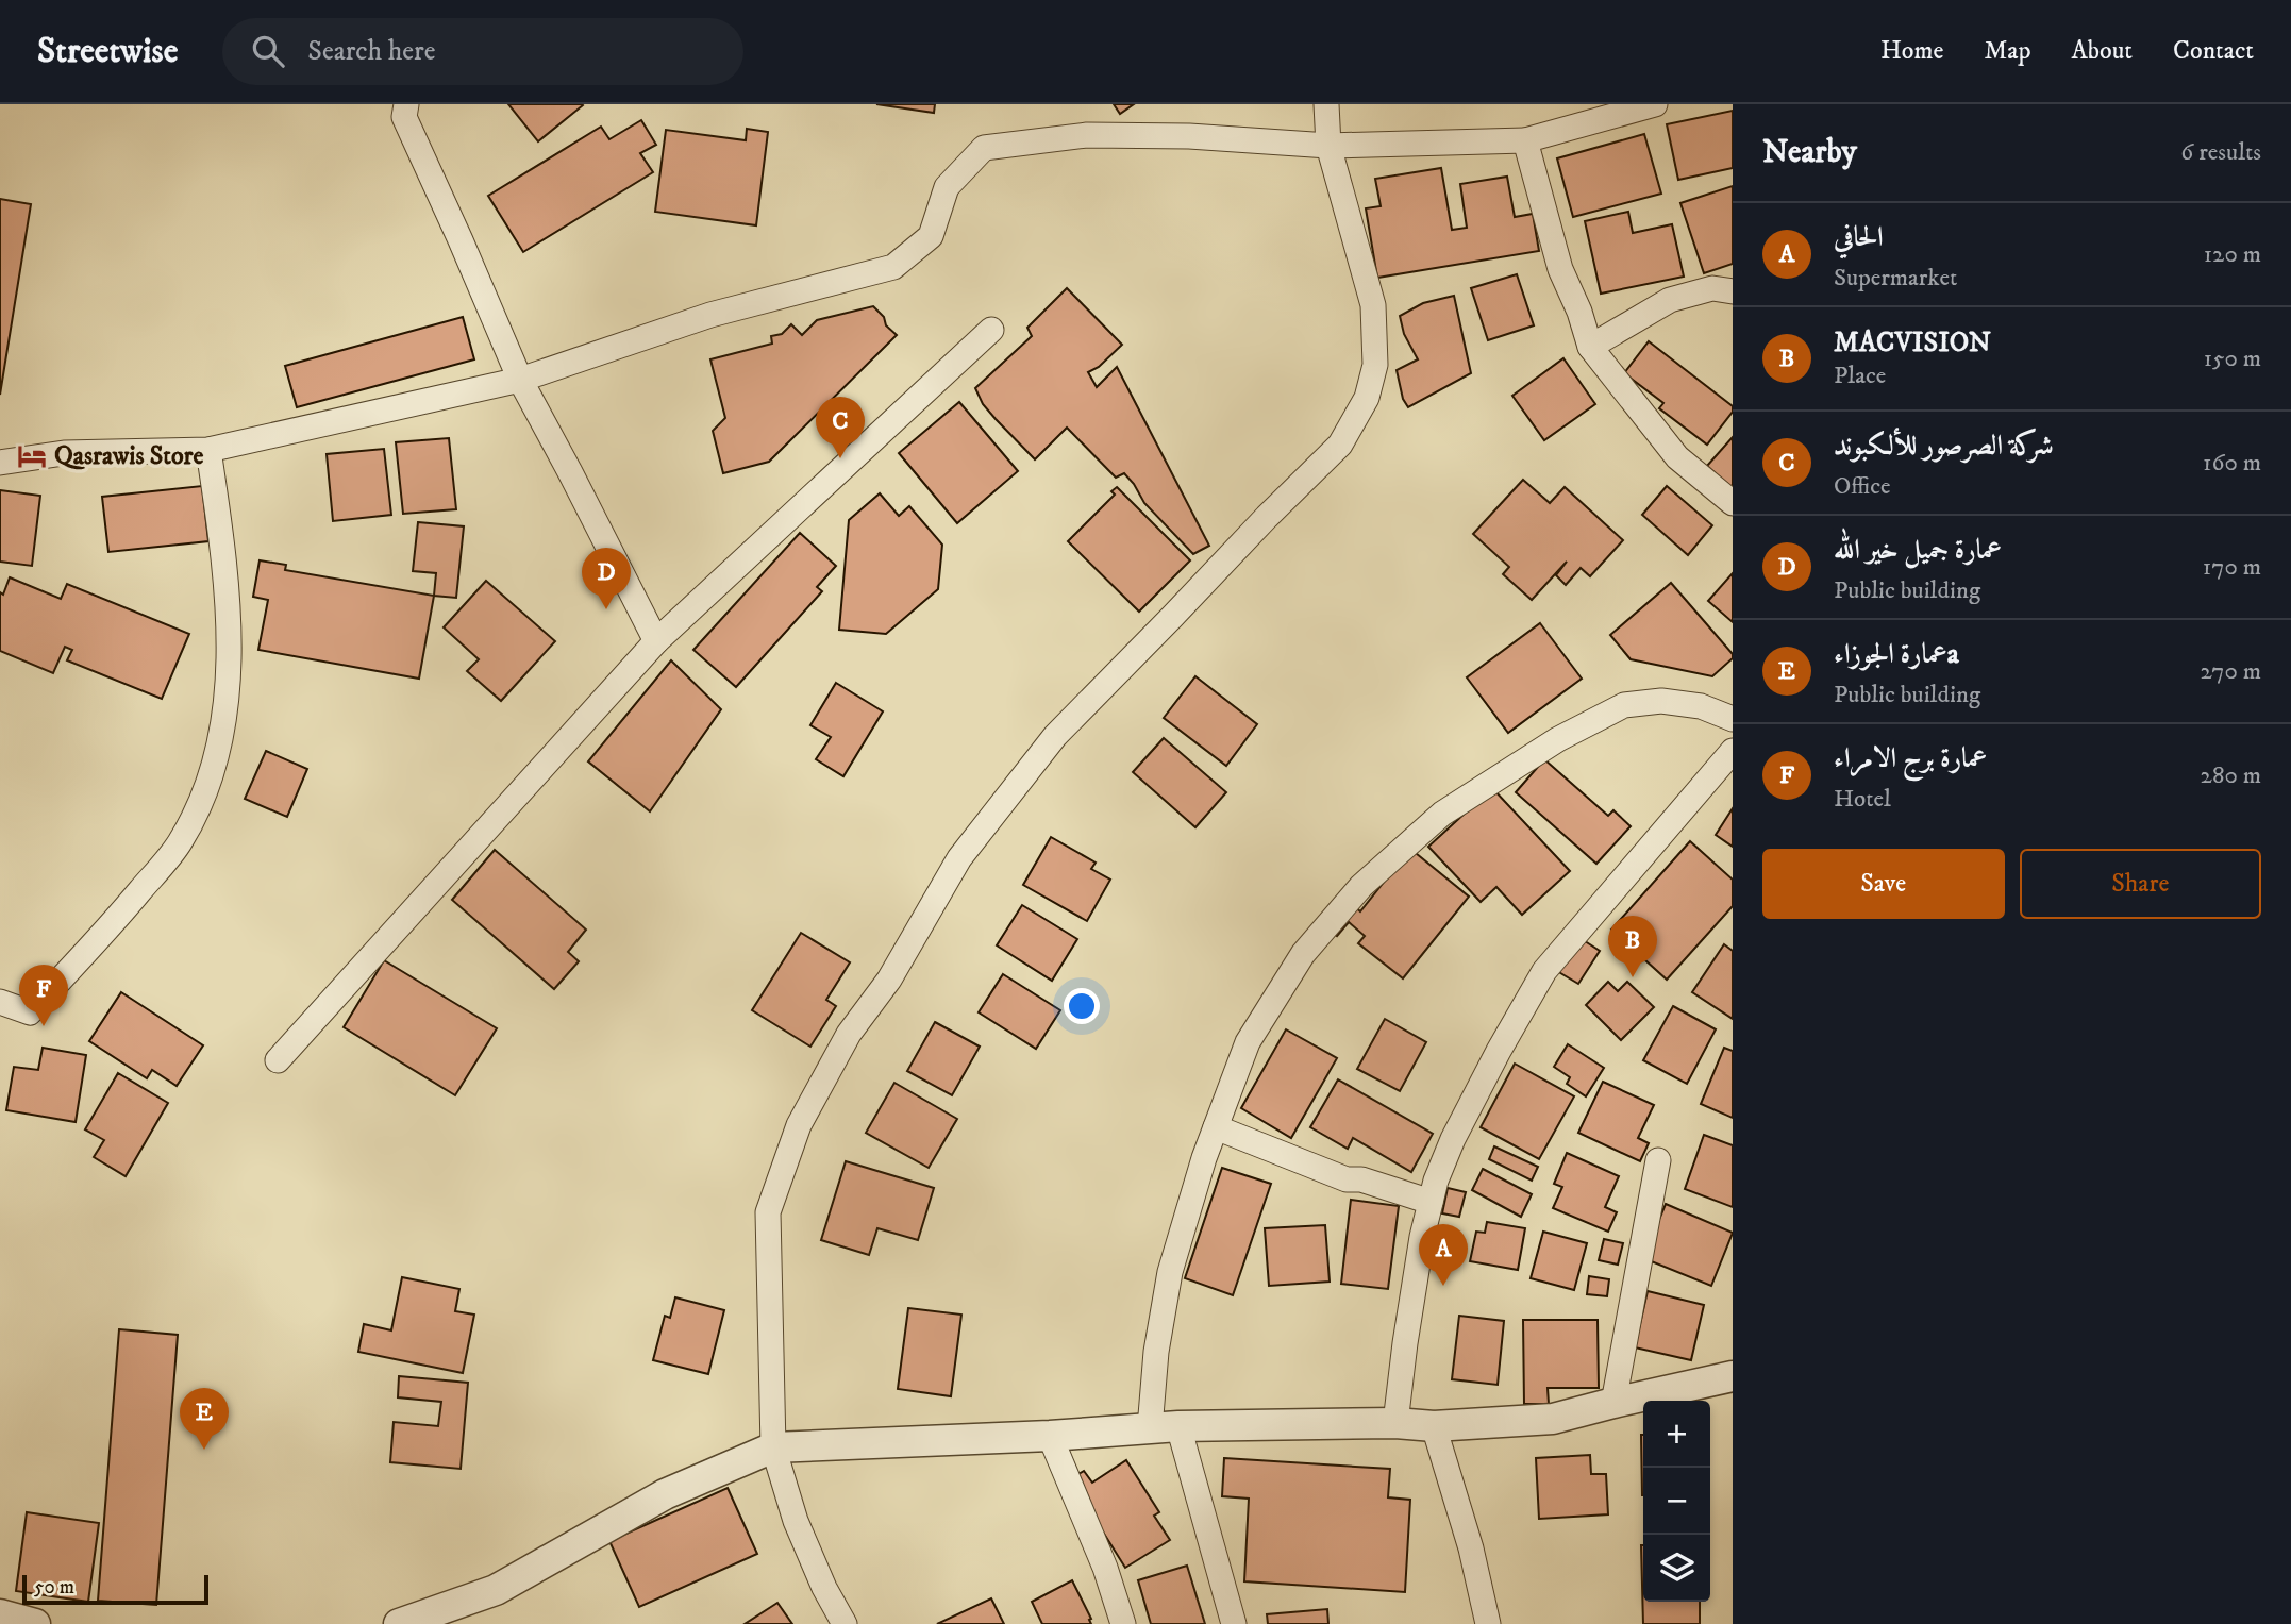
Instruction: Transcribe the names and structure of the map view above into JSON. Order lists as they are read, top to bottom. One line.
{"places":{"hotel":["Qasrawis Store"]},"scale_bar":"50 m","page":{"header":"Streetwise","search":"Search here","nav":["Home","Map","About","Contact"],"heading":["Nearby","6 results"],"list":[{"mark":"A","name":"الحافي","note":"Supermarket","value":"120 m"},{"mark":"B","name":"MACVISION","note":"Place","value":"150 m"},{"mark":"C","name":"شركة الصرصور للألكبوند","note":"Office","value":"160 m"},{"mark":"D","name":"عمارة جميل خير الله","note":"Public building","value":"170 m"},{"mark":"E","name":"عمارة الجوزاءa","note":"Public building","value":"270 m"},{"mark":"F","name":"عمارة برج الامراء","note":"Hotel","value":"280 m"}],"pins":["C","D","B","F","A","E"],"buttons":["Save","Share"],"map_buttons":["+","−"],"scale":"50 m"}}
